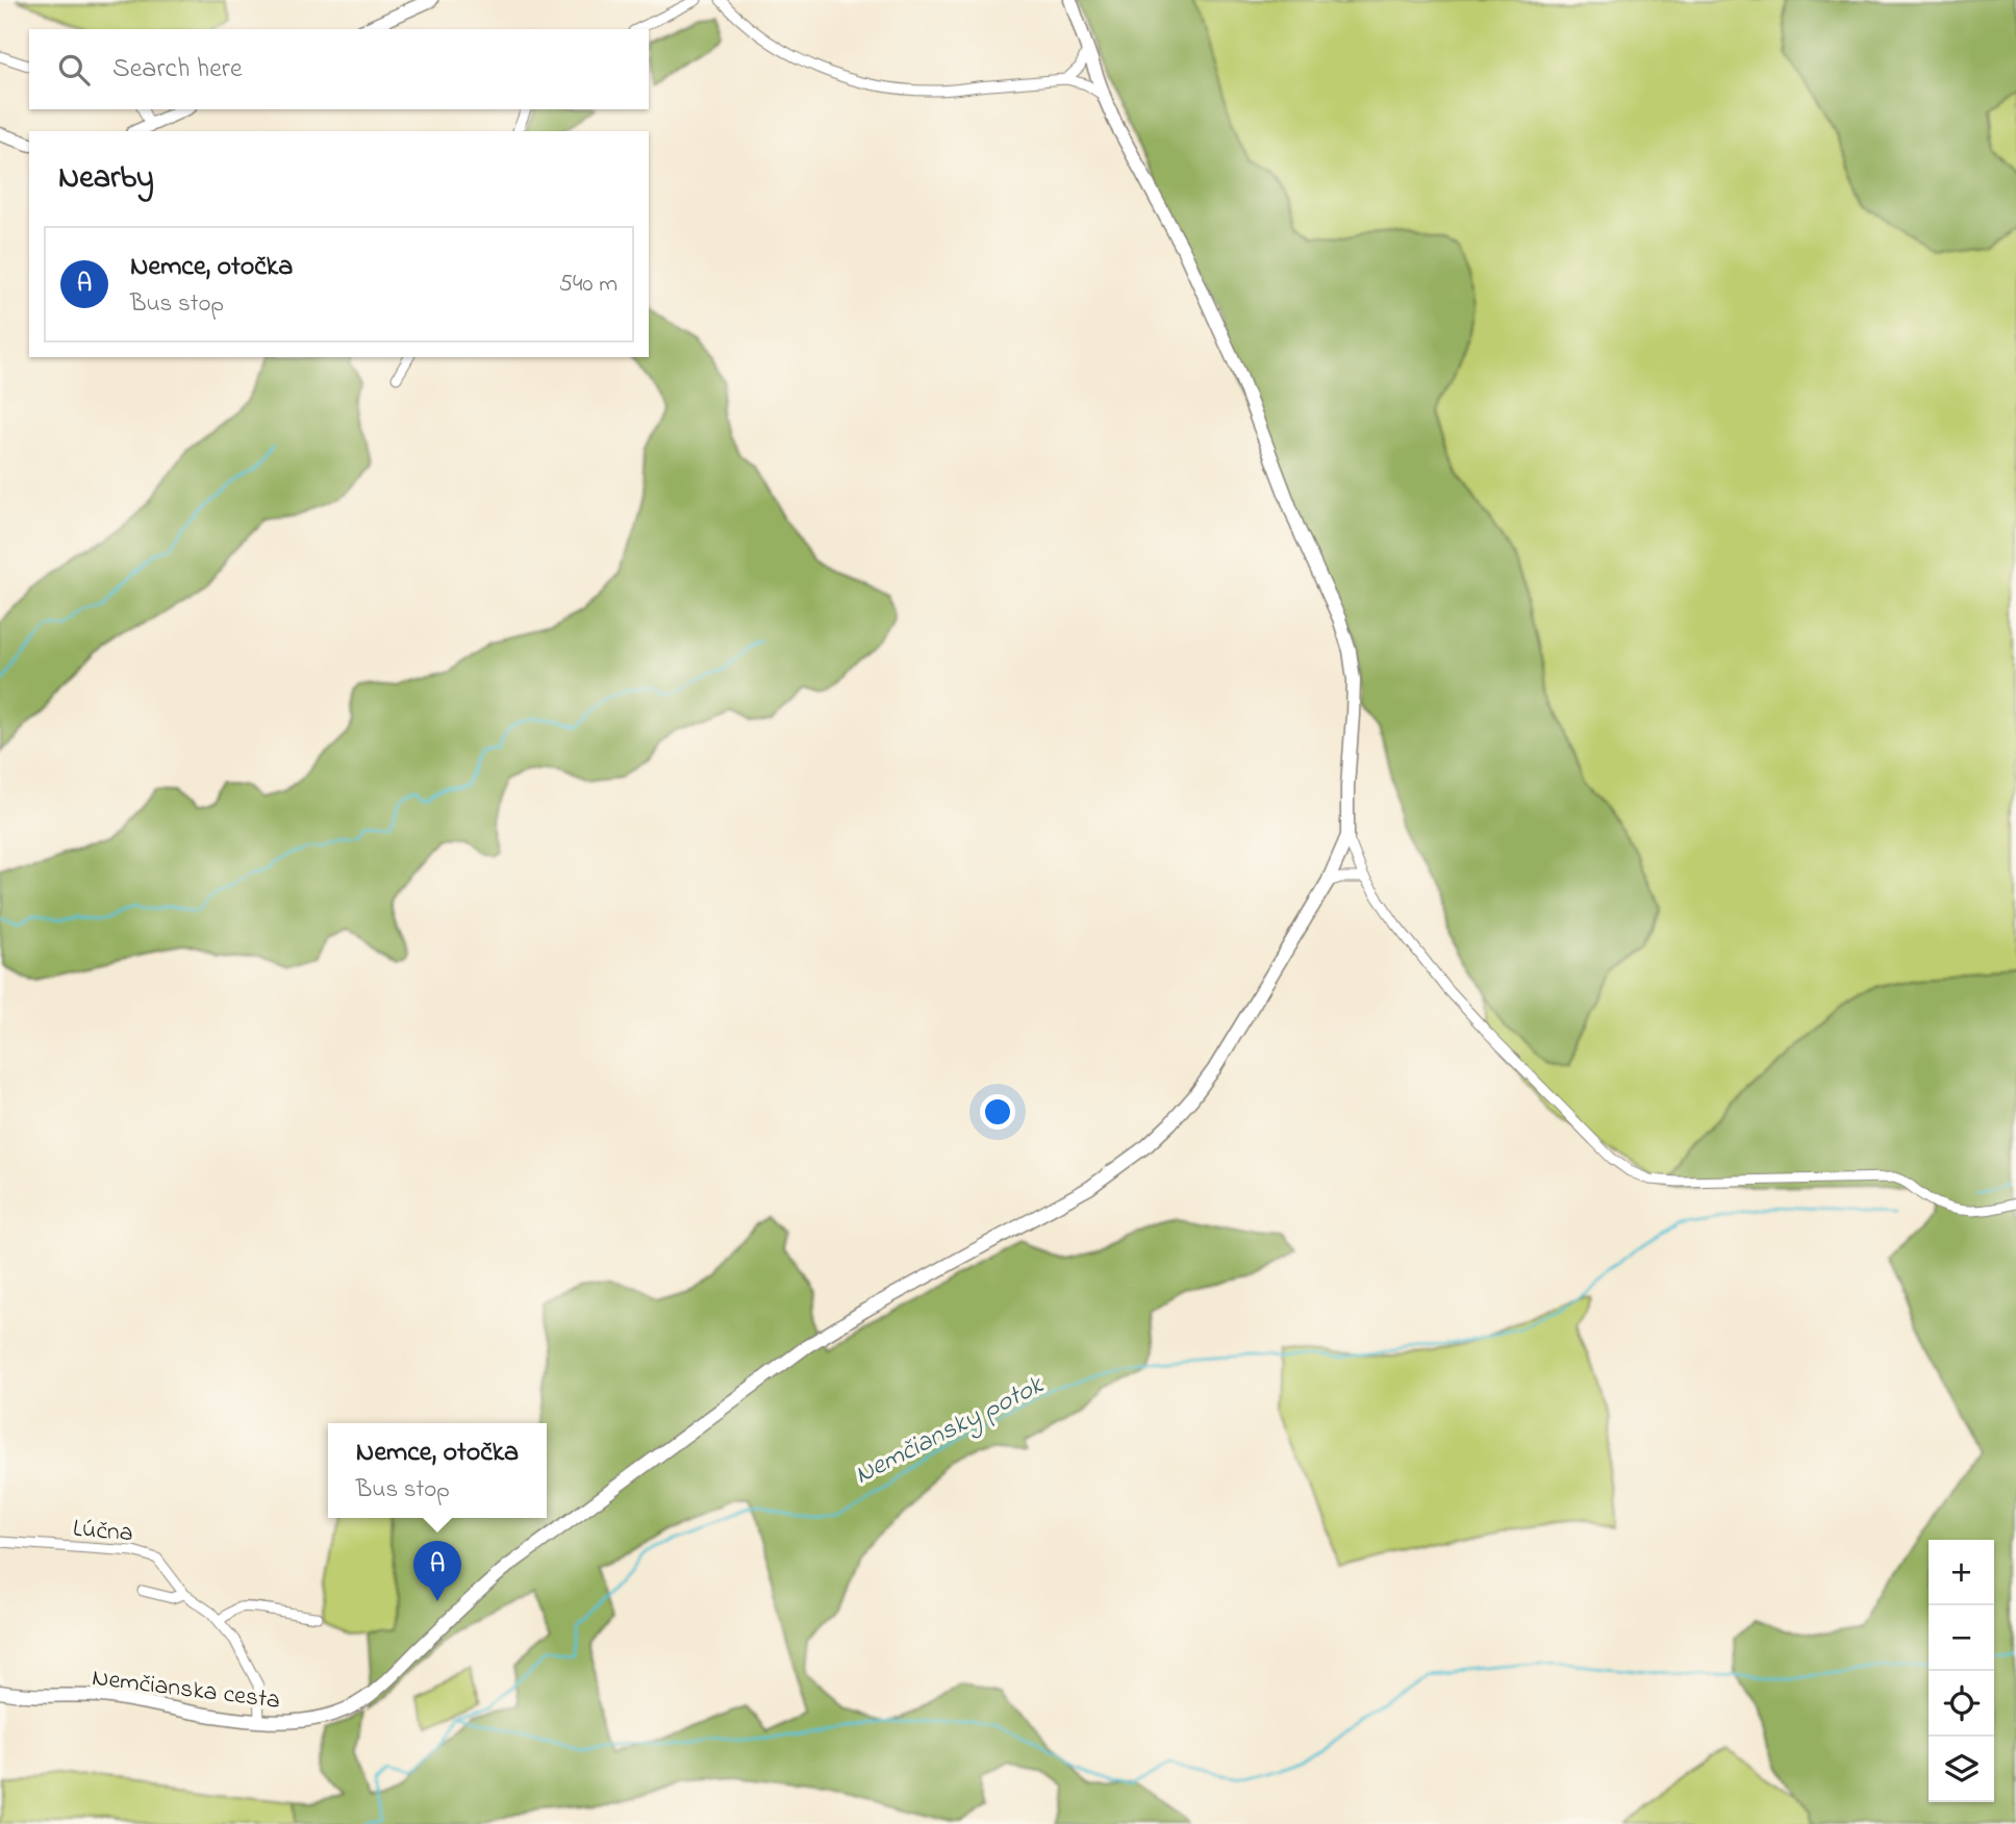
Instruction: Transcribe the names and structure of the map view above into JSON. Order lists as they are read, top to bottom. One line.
{"streets":{"street":["Lúčna","Nemčianska cesta"]},"crossings":[["Lúčna","Nemčianska cesta"]],"water":["Nemčiansky potok"],"page":{"search":"Search here","heading":"Nearby","list":[{"mark":"A","name":"Nemce, otočka","note":"Bus stop","value":"540 m"}],"popup":["Nemce, otočka","Bus stop"],"map_buttons":["+","−"],"pins":"A"}}
